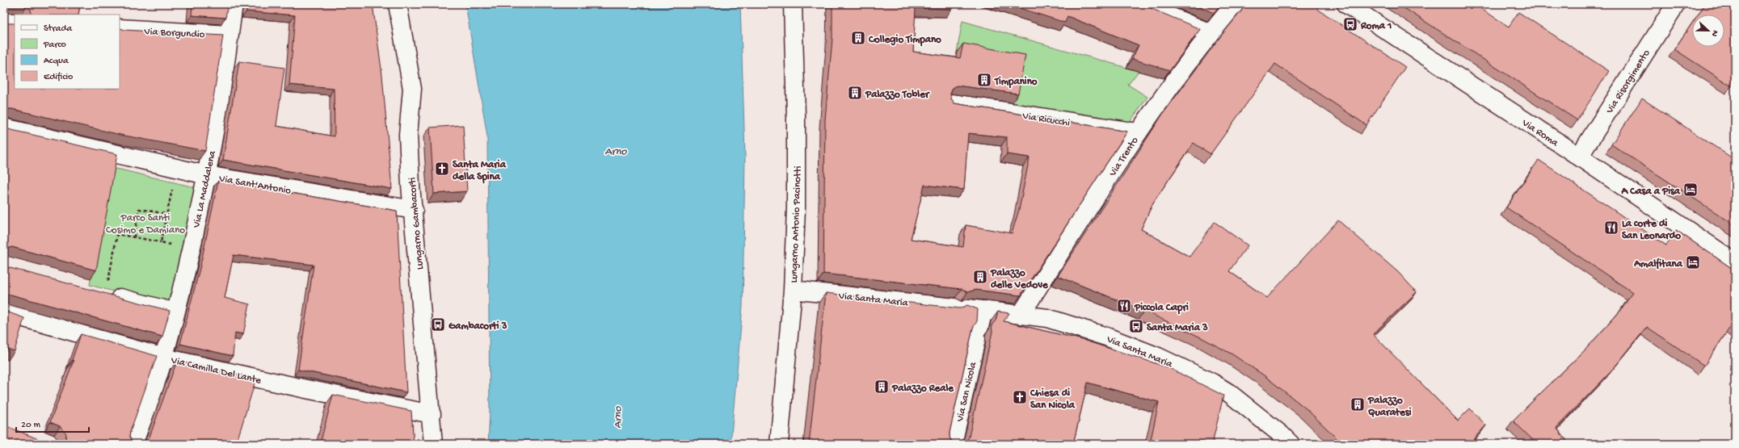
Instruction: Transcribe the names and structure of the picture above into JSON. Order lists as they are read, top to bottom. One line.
{"streets":{"street":["Via Borgundio","Via Risorgimento","Via Ricucchi","Via Roma","Via Trento","Via Sant'Antonio","Via La Maddalena","Lungarno Gambacorti","Lungarno Antonio Pacinotti","Via Santa Maria","Via Camilla Del Lante","Via San Nicola"]},"crossings":[["Via Borgundio","Via La Maddalena"],["Via Risorgimento","Via Roma"],["Via Ricucchi","Via Trento"],["Via Trento","Via Santa Maria"],["Via Sant'Antonio","Via La Maddalena"],["Via Sant'Antonio","Lungarno Gambacorti"],["Via La Maddalena","Via Camilla Del Lante"],["Lungarno Gambacorti","Via Camilla Del Lante"],["Lungarno Antonio Pacinotti","Via Santa Maria"],["Via Santa Maria","Via San Nicola"]],"water":["Arno"],"parks":["Parco Santi Cosimo e Damiano"],"places":{"bus stop":["Roma 1","Gambacorti 3","Santa Maria 3"],"building":["Collegio Timpano","Timpanino","Palazzo Tobler","Palazzo delle Vedove","Palazzo Reale","Palazzo Quaratesi"],"church":["Santa Maria della Spina","Chiesa di San Nicola"],"hotel":["A Casa a Pisa","Amalfitana"],"restaurant":["La corte di San Leonardo","Piccola Capri"]},"legend":["Strada","Parco","Acqua","Edificio"],"scale_bar":"20 m","north":"right"}
